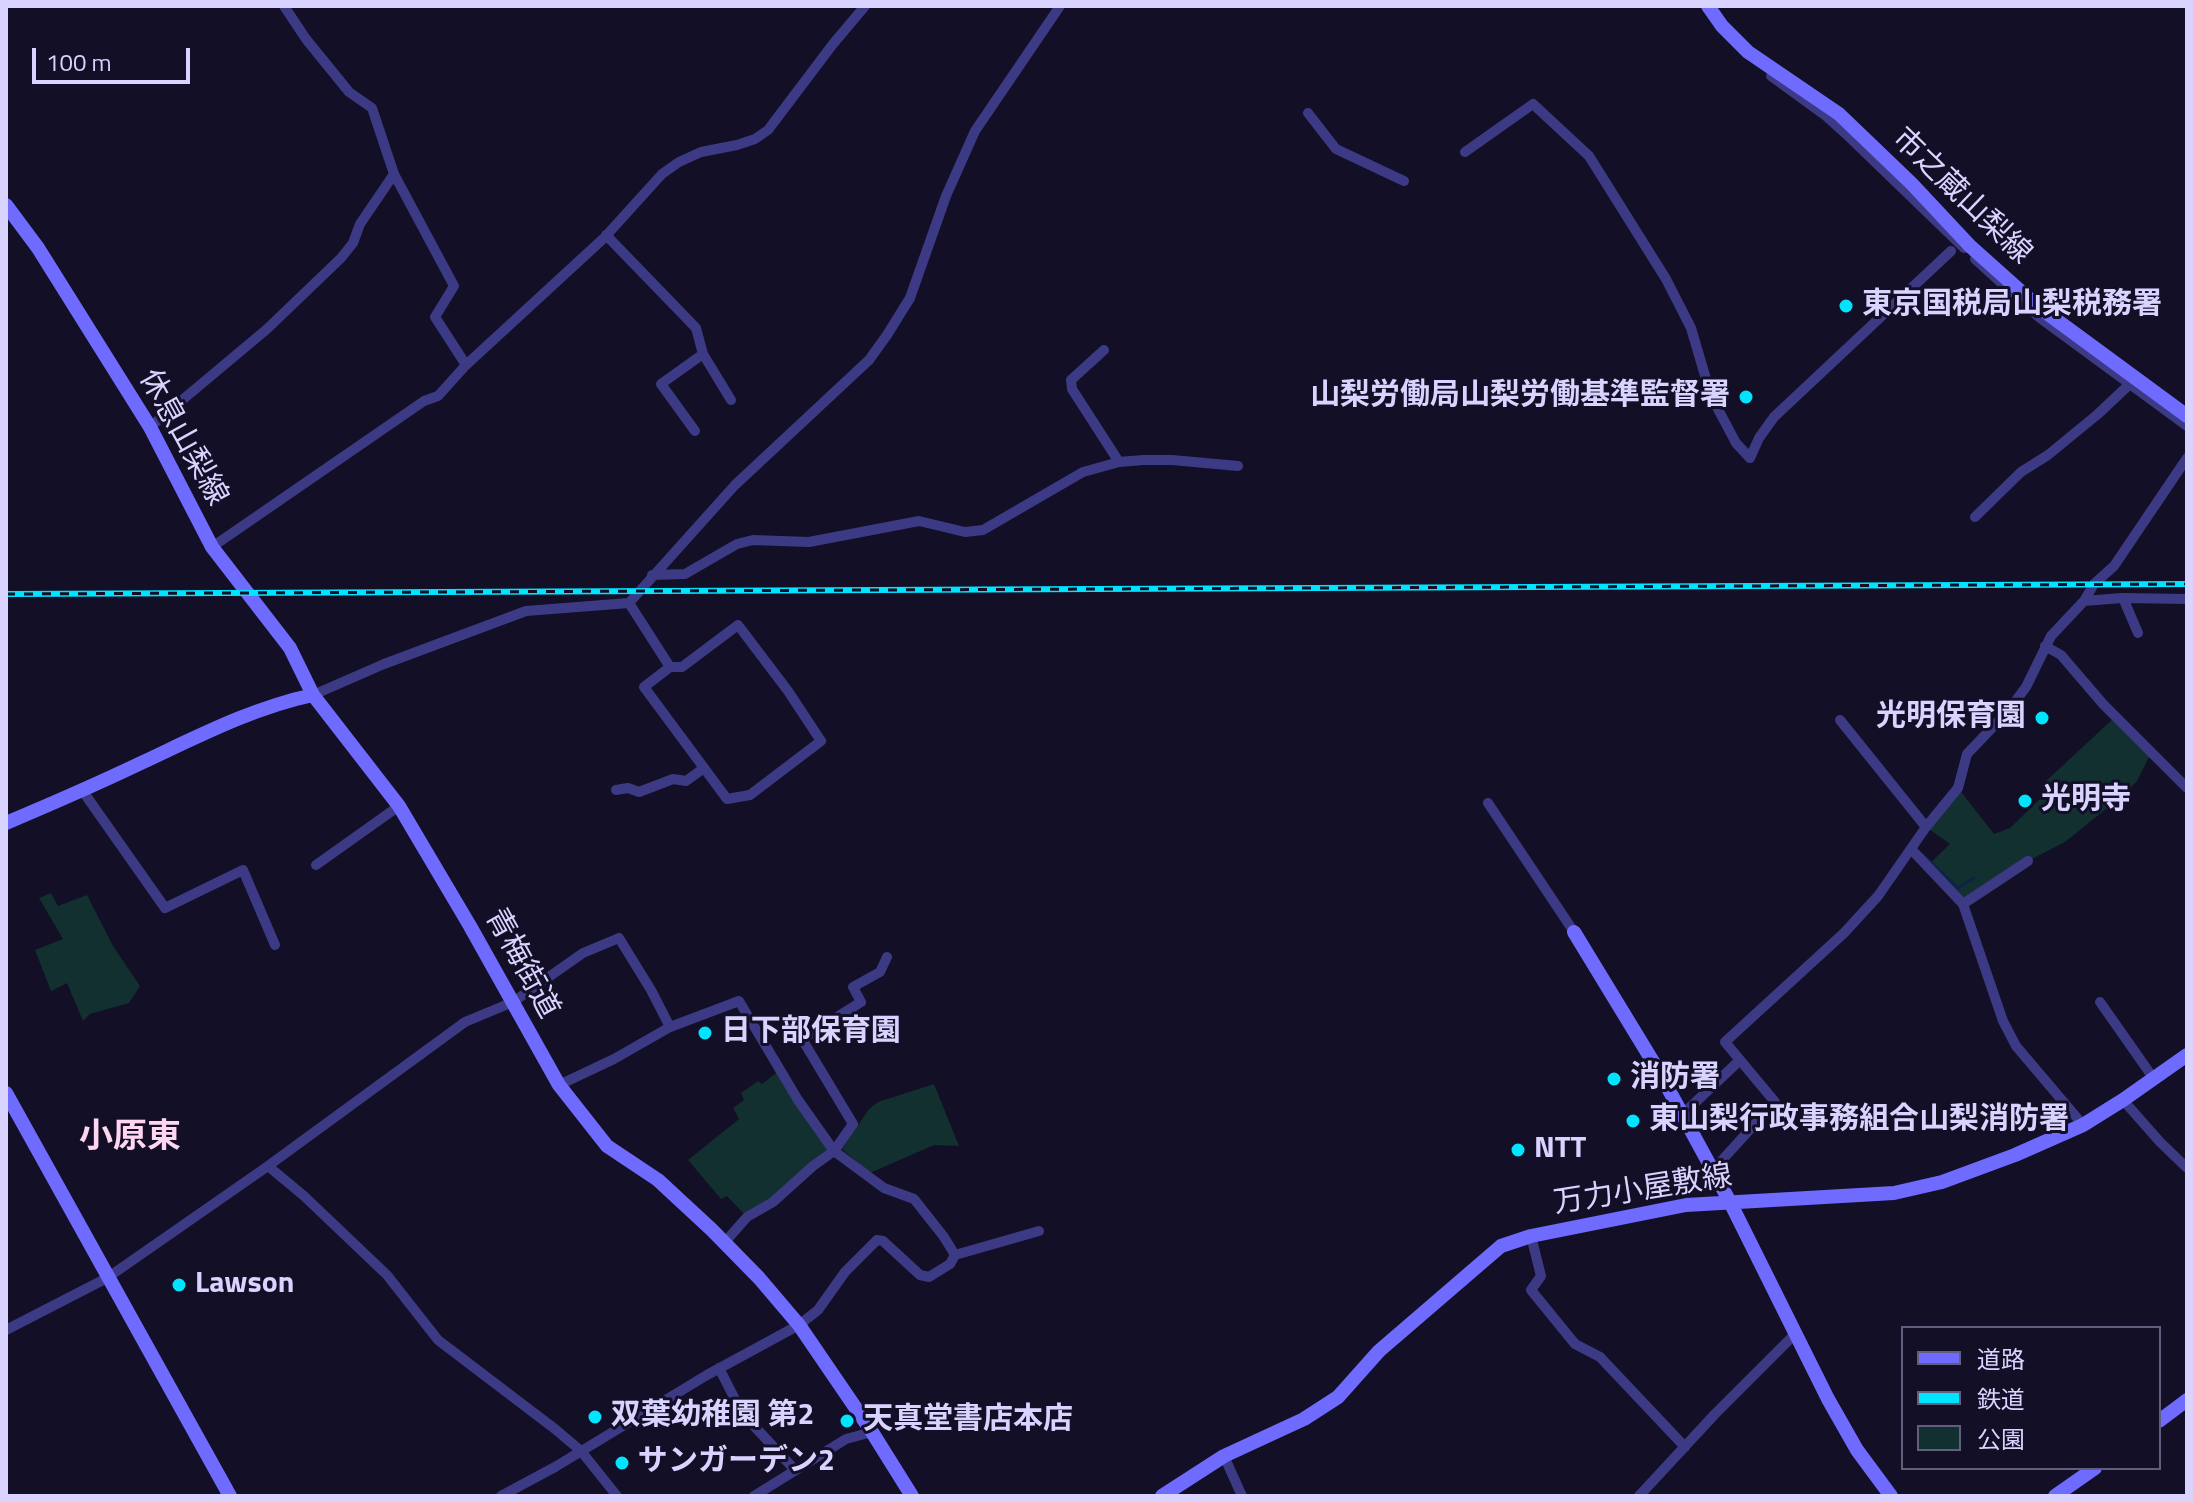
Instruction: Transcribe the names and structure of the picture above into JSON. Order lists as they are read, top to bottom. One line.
{"streets":{"main road":["市之蔵山梨線","休息山梨線","青梅街道","万力小屋敷線"]},"crossings":[["休息山梨線","青梅街道"]],"districts":["小原東"],"places":["東京国税局山梨税務署","山梨労働局山梨労働基準監督署","光明保育園","光明寺","日下部保育園","消防署","東山梨行政事務組合山梨消防署","NTT","Lawson","双葉幼稚園 第2","天真堂書店本店","サンガーデン2"],"legend":["道路","鉄道","公園"],"scale_bar":"100 m"}
